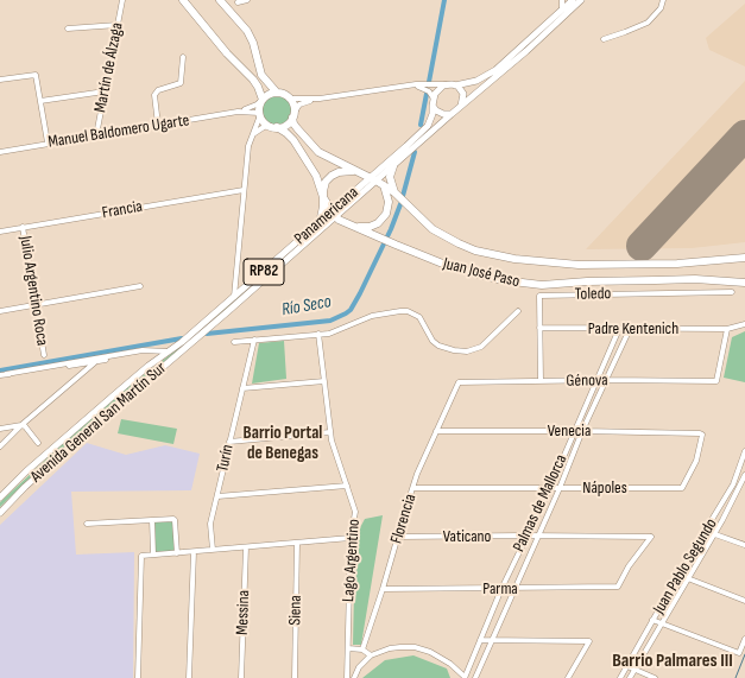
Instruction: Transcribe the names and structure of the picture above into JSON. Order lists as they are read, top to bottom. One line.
{"streets":{"highway":["Juan José Paso"],"main road":["Panamericana","RP82","Avenida General San Martín Sur"],"street":["Martín de Álzaga","Manuel Baldomero Ugarte","Francia","Julio Argentino Roca","Toledo","Padre Kentenich","Génova","Venecia","Turín","Nápoles","Palmas de Mallorca","Florencia","Vaticano","Lago Argentino","Juan Pablo Segundo","Parma","Siena","Messina"]},"crossings":[["Martín de Álzaga","Manuel Baldomero Ugarte"],["Manuel Baldomero Ugarte","Juan José Paso"],["Francia","Julio Argentino Roca"],["Panamericana","Juan José Paso"],["Panamericana","Avenida General San Martín Sur"],["Toledo","Padre Kentenich"],["Toledo","Génova"],["Padre Kentenich","Génova"],["Padre Kentenich","Palmas de Mallorca"],["Génova","Palmas de Mallorca"],["Génova","Florencia"],["Venecia","Nápoles"],["Venecia","Palmas de Mallorca"],["Venecia","Florencia"],["Nápoles","Palmas de Mallorca"],["Nápoles","Florencia"],["Palmas de Mallorca","Vaticano"],["Palmas de Mallorca","Parma"],["Florencia","Vaticano"],["Florencia","Parma"],["Vaticano","Parma"]],"districts":["Barrio Portal de Benegas","Barrio Palmares III"],"water":["Río Seco"]}
